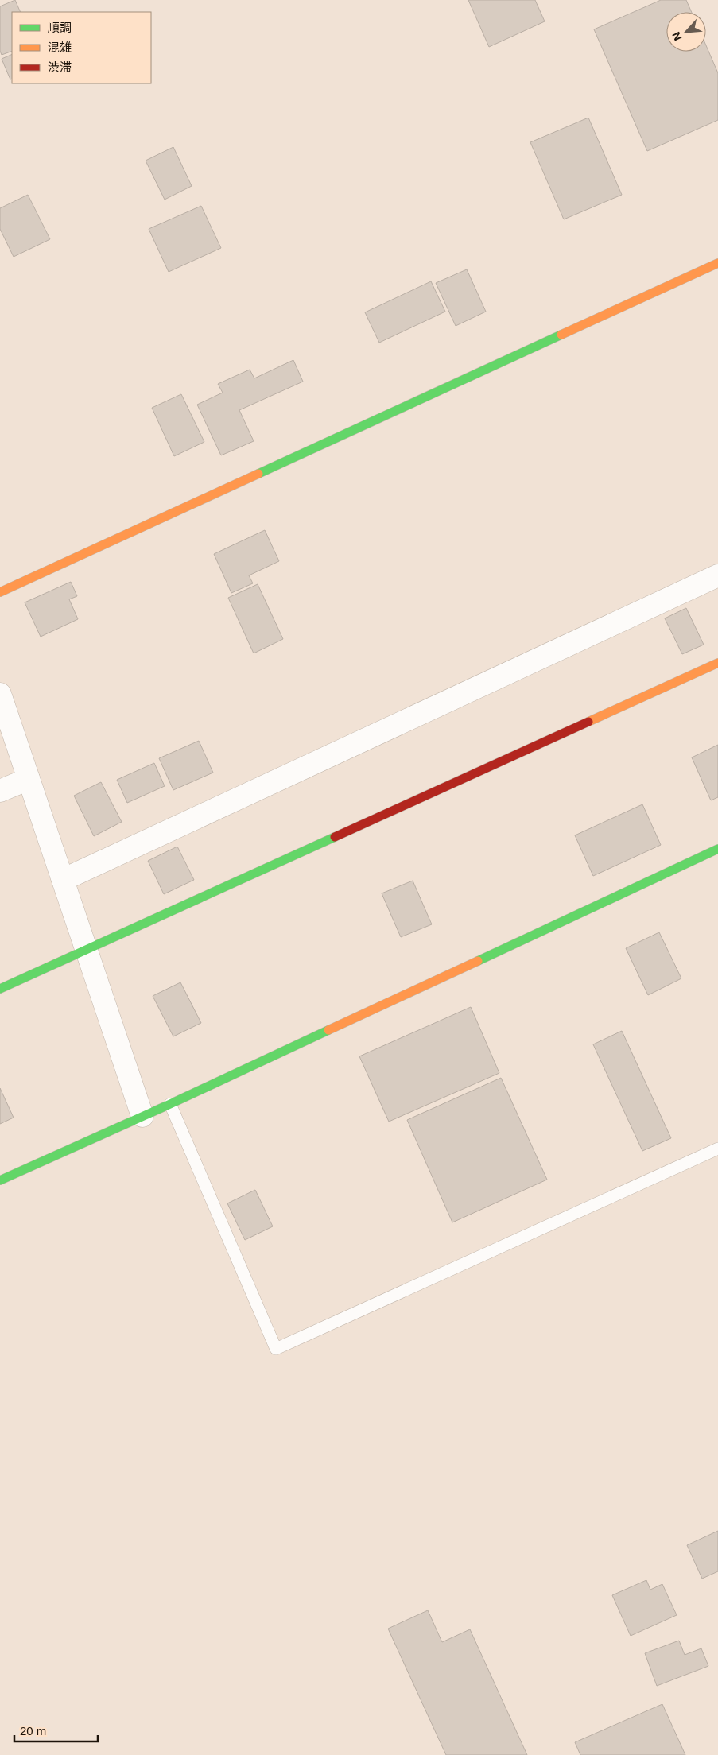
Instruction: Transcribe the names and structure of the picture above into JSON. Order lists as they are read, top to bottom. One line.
{"legend":["順調","混雑","渋滞"],"scale_bar":"20 m","north":"bottom left"}
